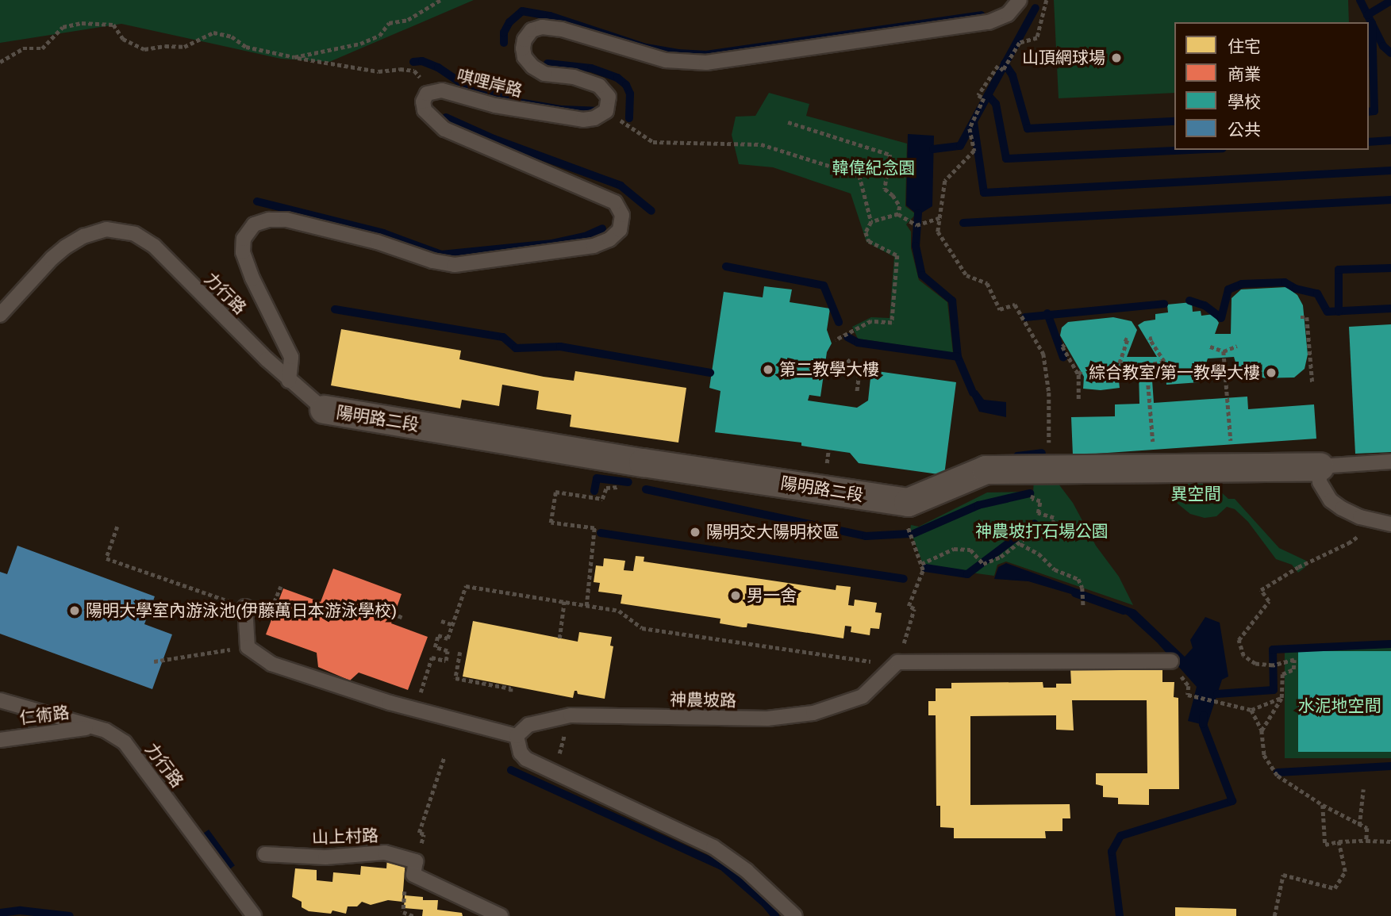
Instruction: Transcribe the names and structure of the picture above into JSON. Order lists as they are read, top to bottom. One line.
{"streets":{"street":["陽明路二段"],"lane":["唭哩岸路","力行路","神農坡路","仁術路","山上村路"]},"crossings":[["唭哩岸路","力行路"],["力行路","陽明路二段"],["力行路","仁術路"]],"parks":["韓偉紀念園","異空間","神農坡打石場公園","水泥地空間"],"places":["山頂網球場","第二教學大樓","綜合教室/第一教學大樓","陽明交大陽明校區","男一舍","陽明大學室內游泳池(伊藤萬日本游泳學校)"],"legend":["住宅","商業","學校","公共"]}
